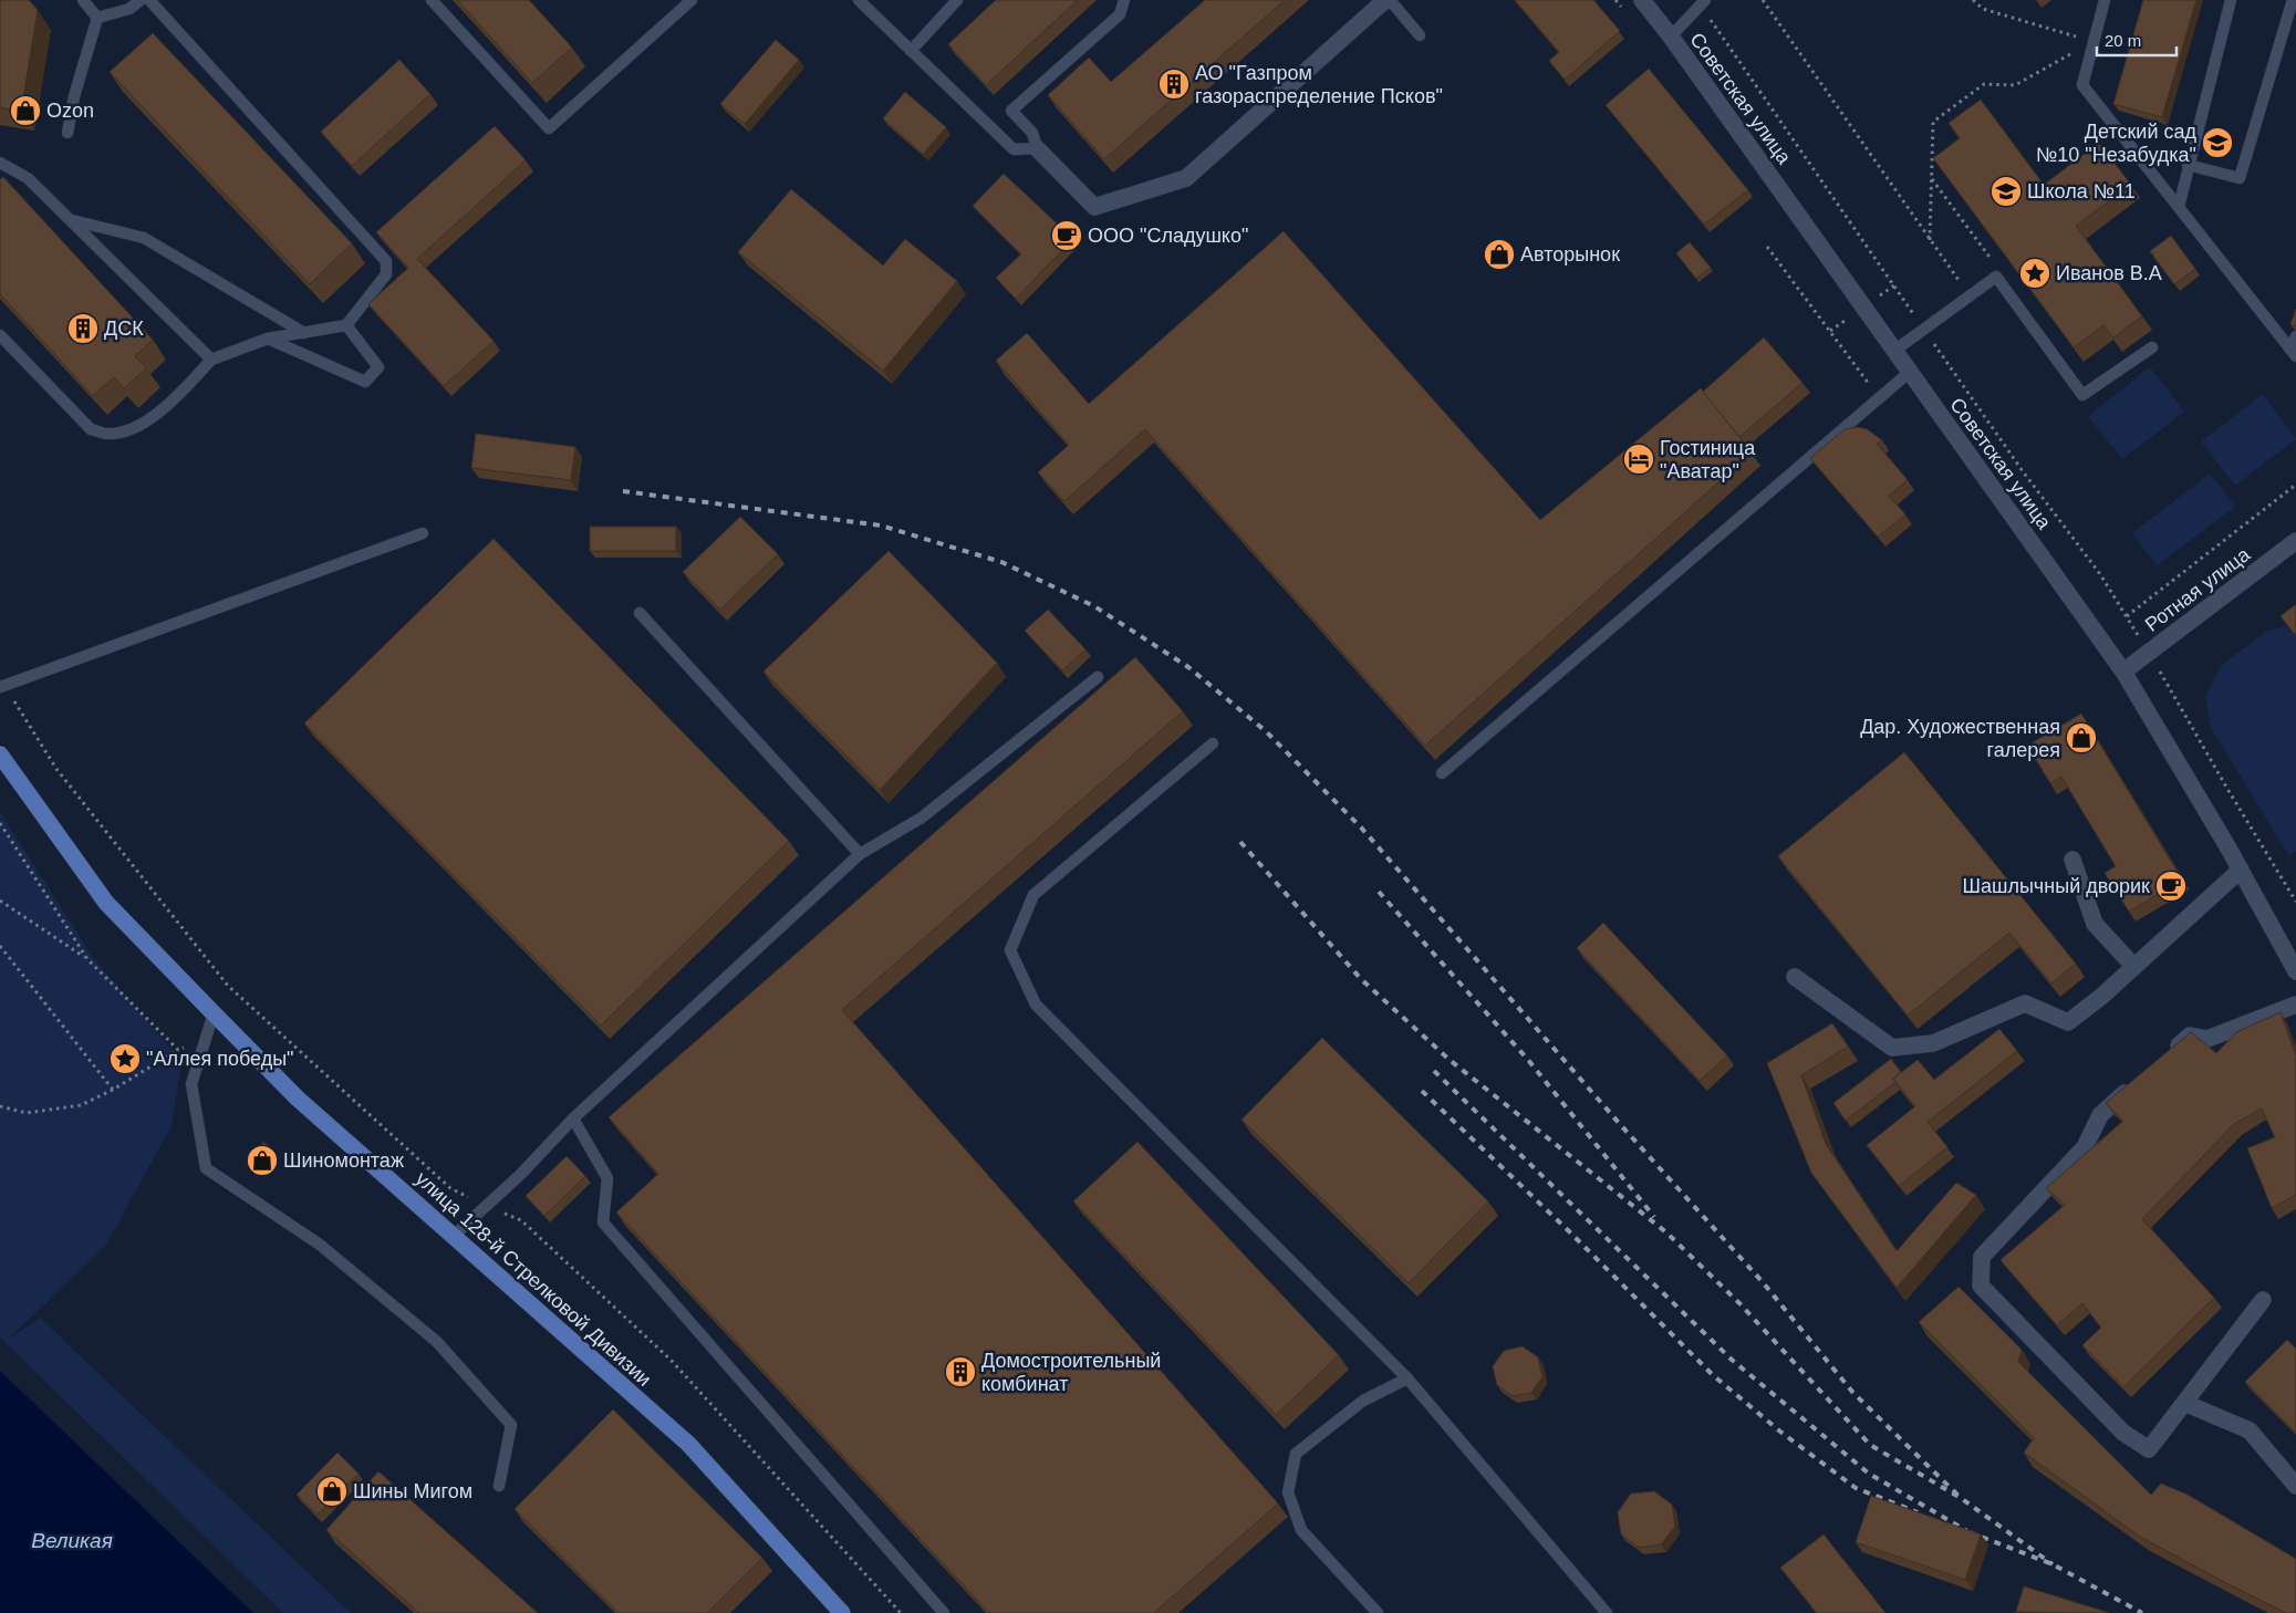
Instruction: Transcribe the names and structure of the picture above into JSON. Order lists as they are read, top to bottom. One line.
{"streets":{"main road":["улица 128-й Стрелковой Дивизии"],"street":["Советская улица","Ротная улица"]},"crossings":[["Советская улица","Ротная улица"]],"water":["Великая"],"places":{"building":["АО \"Газпром газораспределение Псков\"","ДСК","Домостроительный комбинат"],"shop":["Ozon","Авторынок","Дар. Художественная галерея","Шиномонтаж","Шины Мигом"],"school or university":["Детский сад №10 \"Незабудка\"","Школа №11"],"cafe":["ООО \"Сладушко\"","Шашлычный дворик"],"place":["Иванов В.А","\"Аллея победы\""],"hotel":["Гостиница \"Аватар\""]},"scale_bar":"20 m"}
